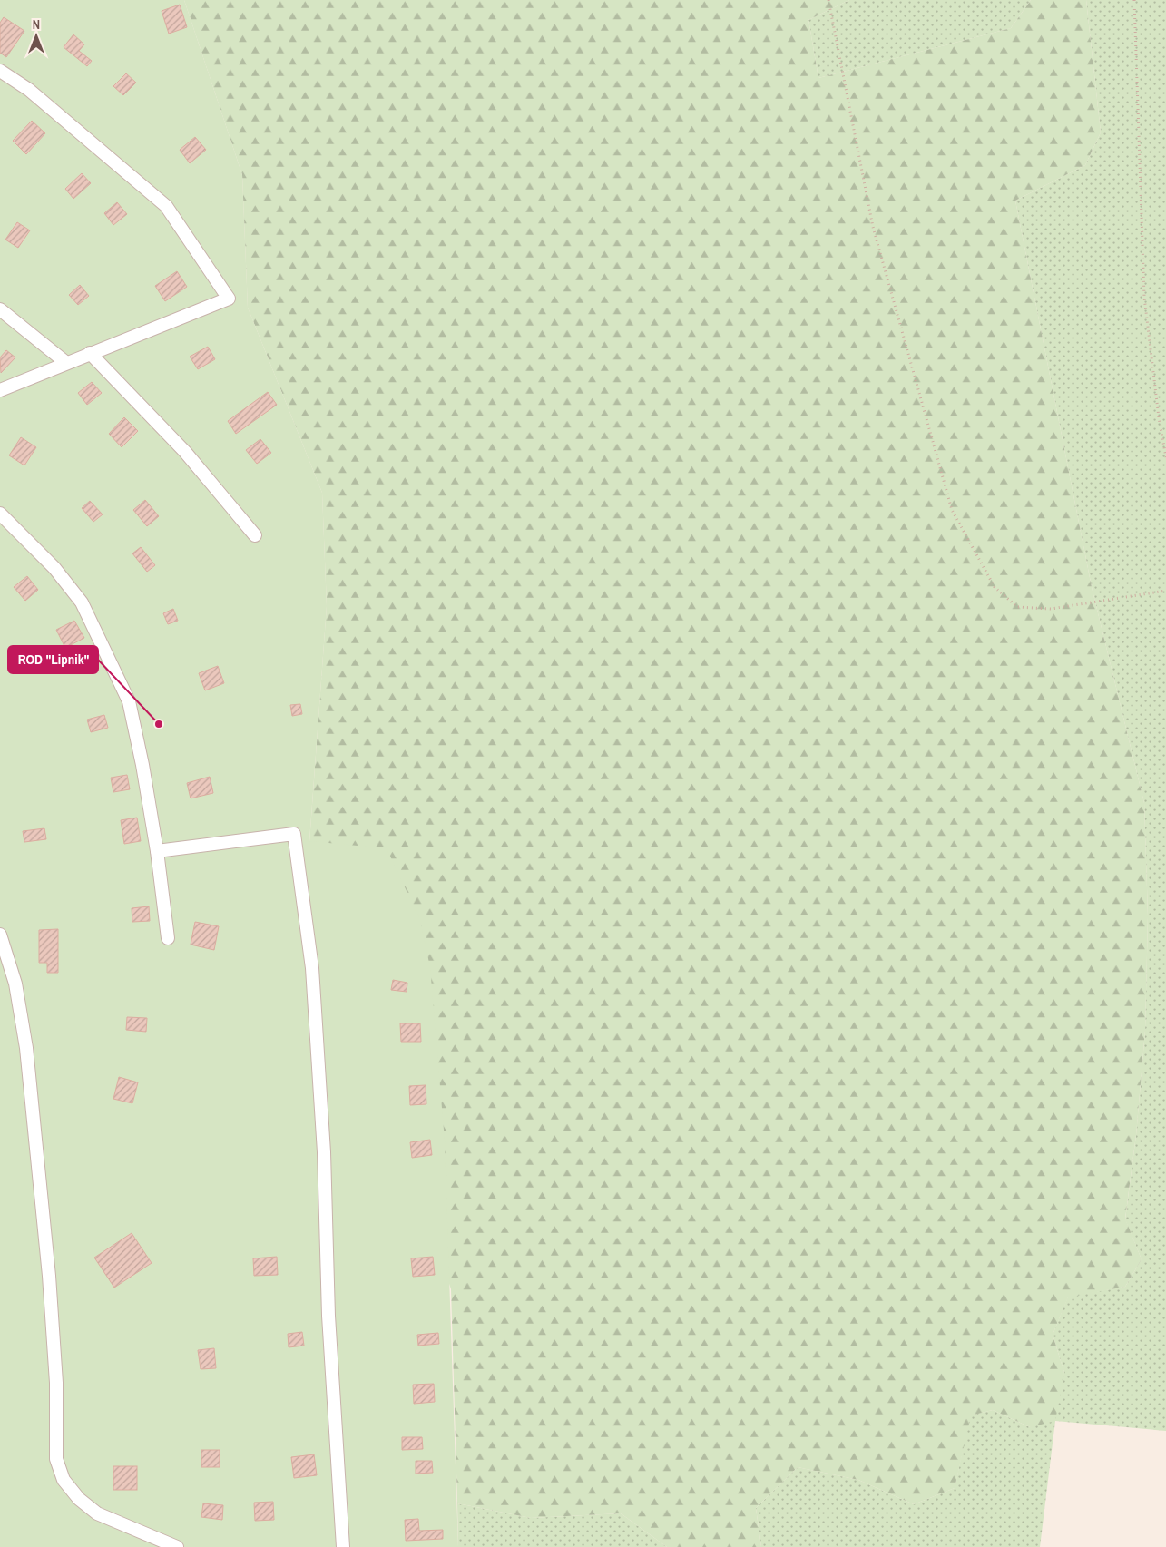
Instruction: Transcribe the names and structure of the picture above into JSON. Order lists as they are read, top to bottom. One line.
{"places":["ROD \"Lipnik\""],"north":"top"}
